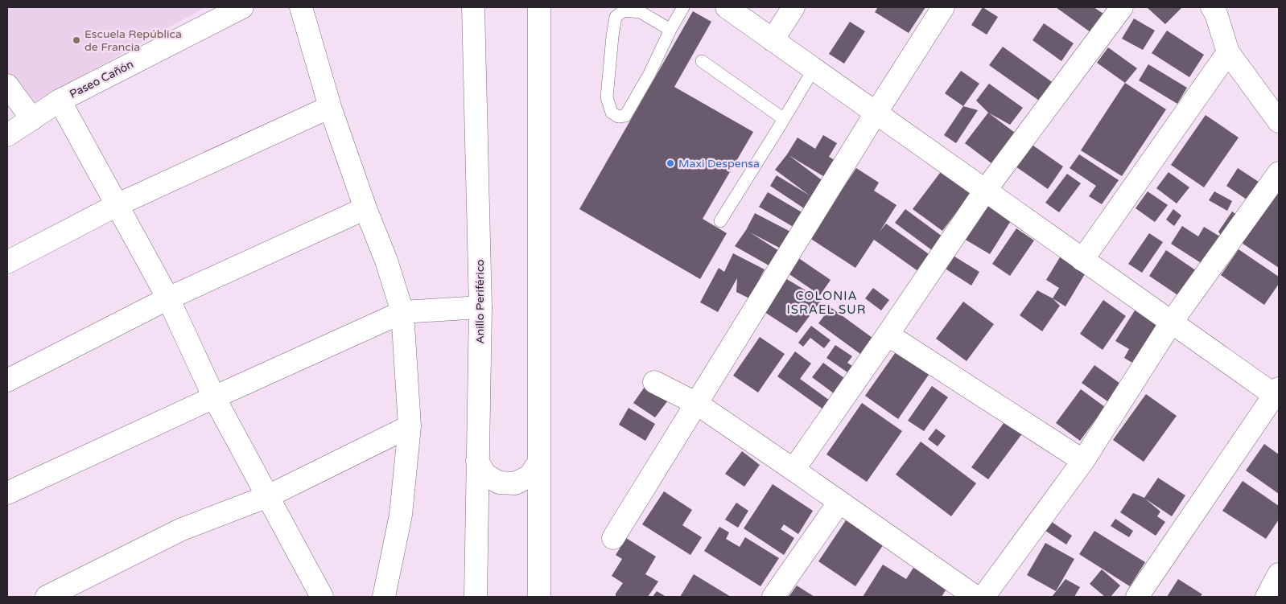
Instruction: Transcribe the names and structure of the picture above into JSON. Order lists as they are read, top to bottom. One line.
{"streets":{"main road":["Paseo Cañón","Anillo Periférico"]},"districts":["COLONIA ISRAEL SUR"],"places":["Escuela República de Francia","Maxi Despensa"]}
